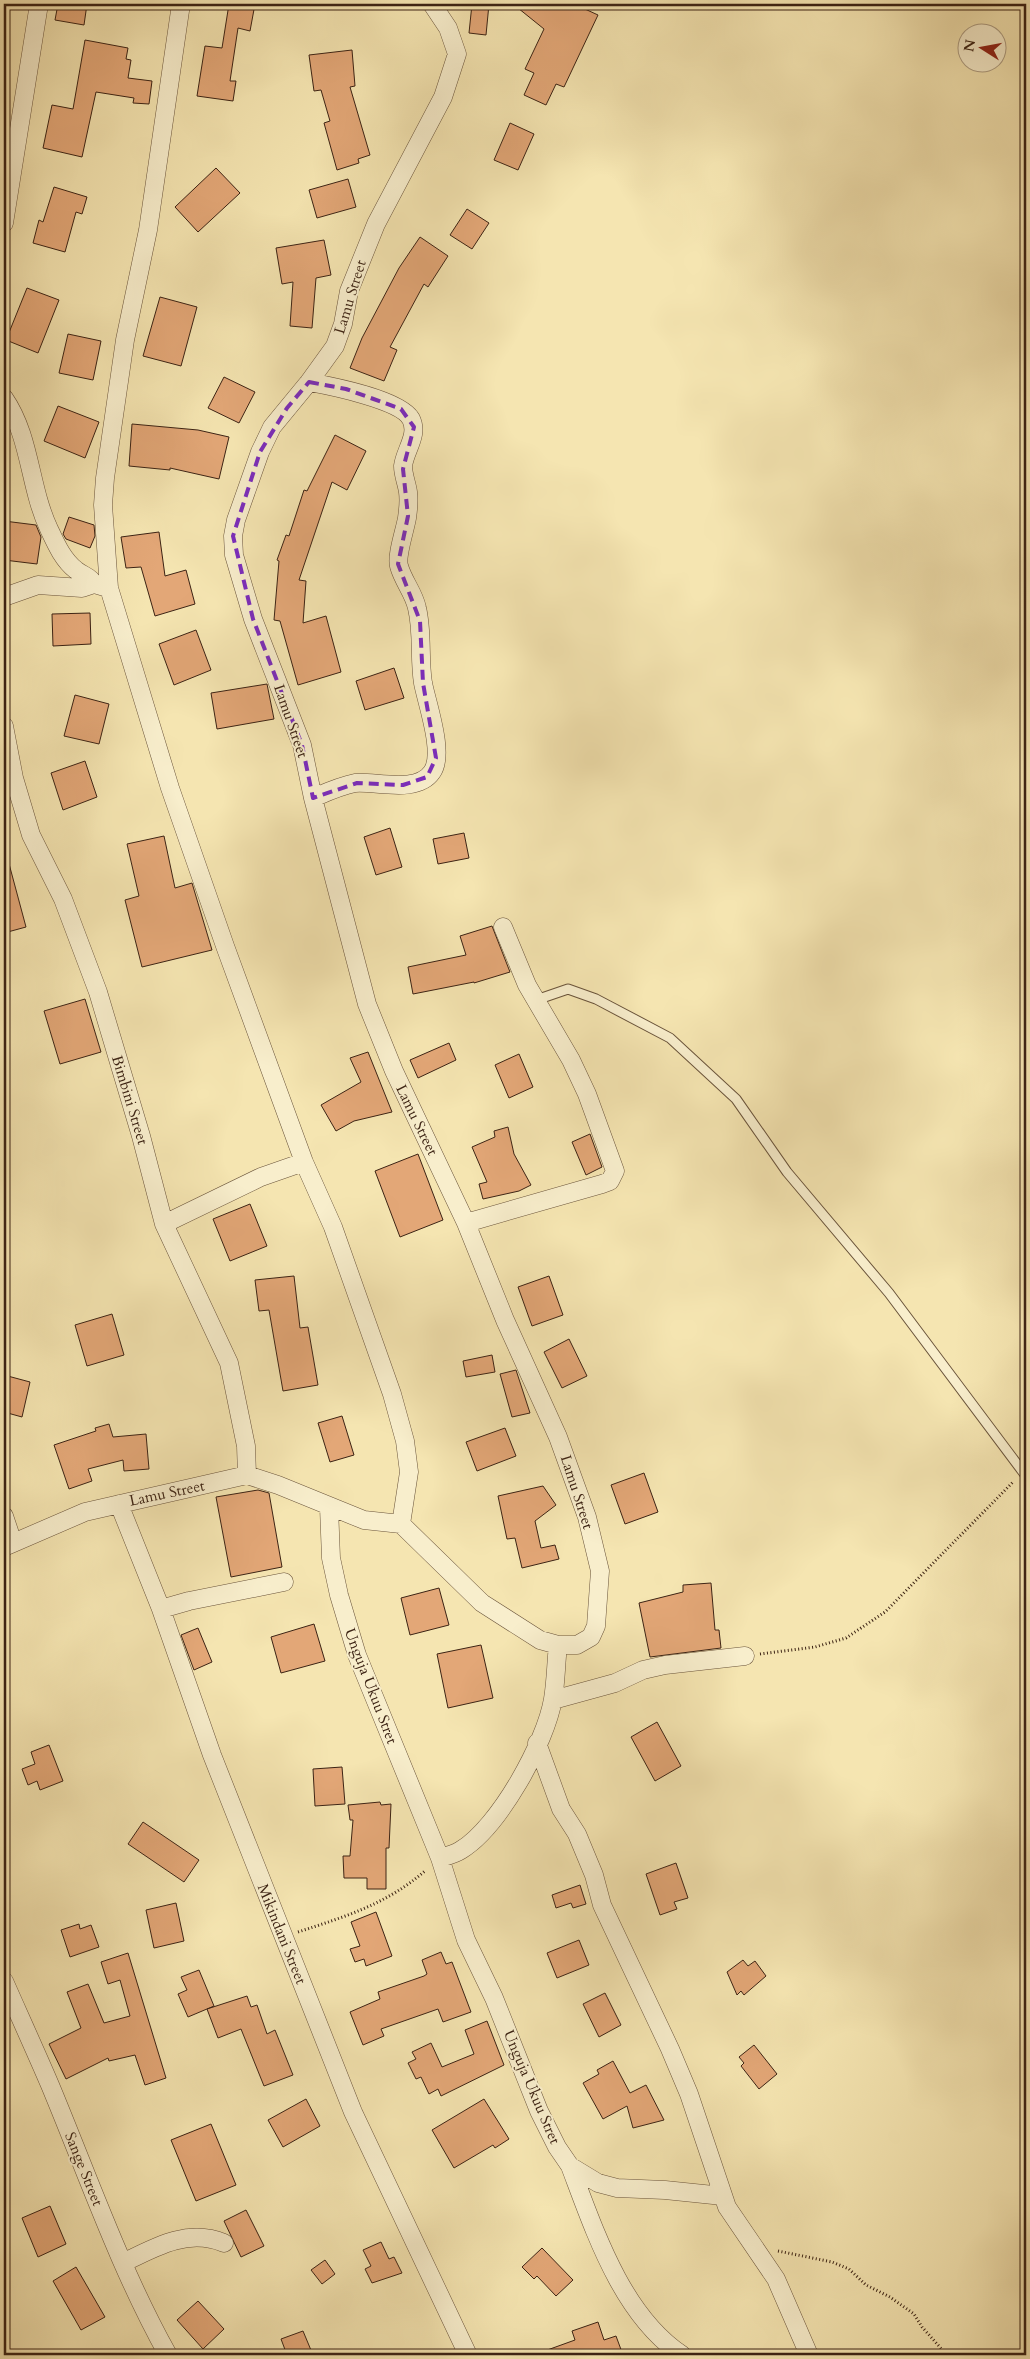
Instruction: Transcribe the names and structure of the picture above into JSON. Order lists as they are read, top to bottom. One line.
{"streets":{"street":["Lamu Street","Bimbini Street","Unguja Ukuu Stret","Mikindani Street","Sange Street"]},"crossings":[["Lamu Street","Bimbini Street"],["Lamu Street","Mikindani Street"]],"north":"left"}
